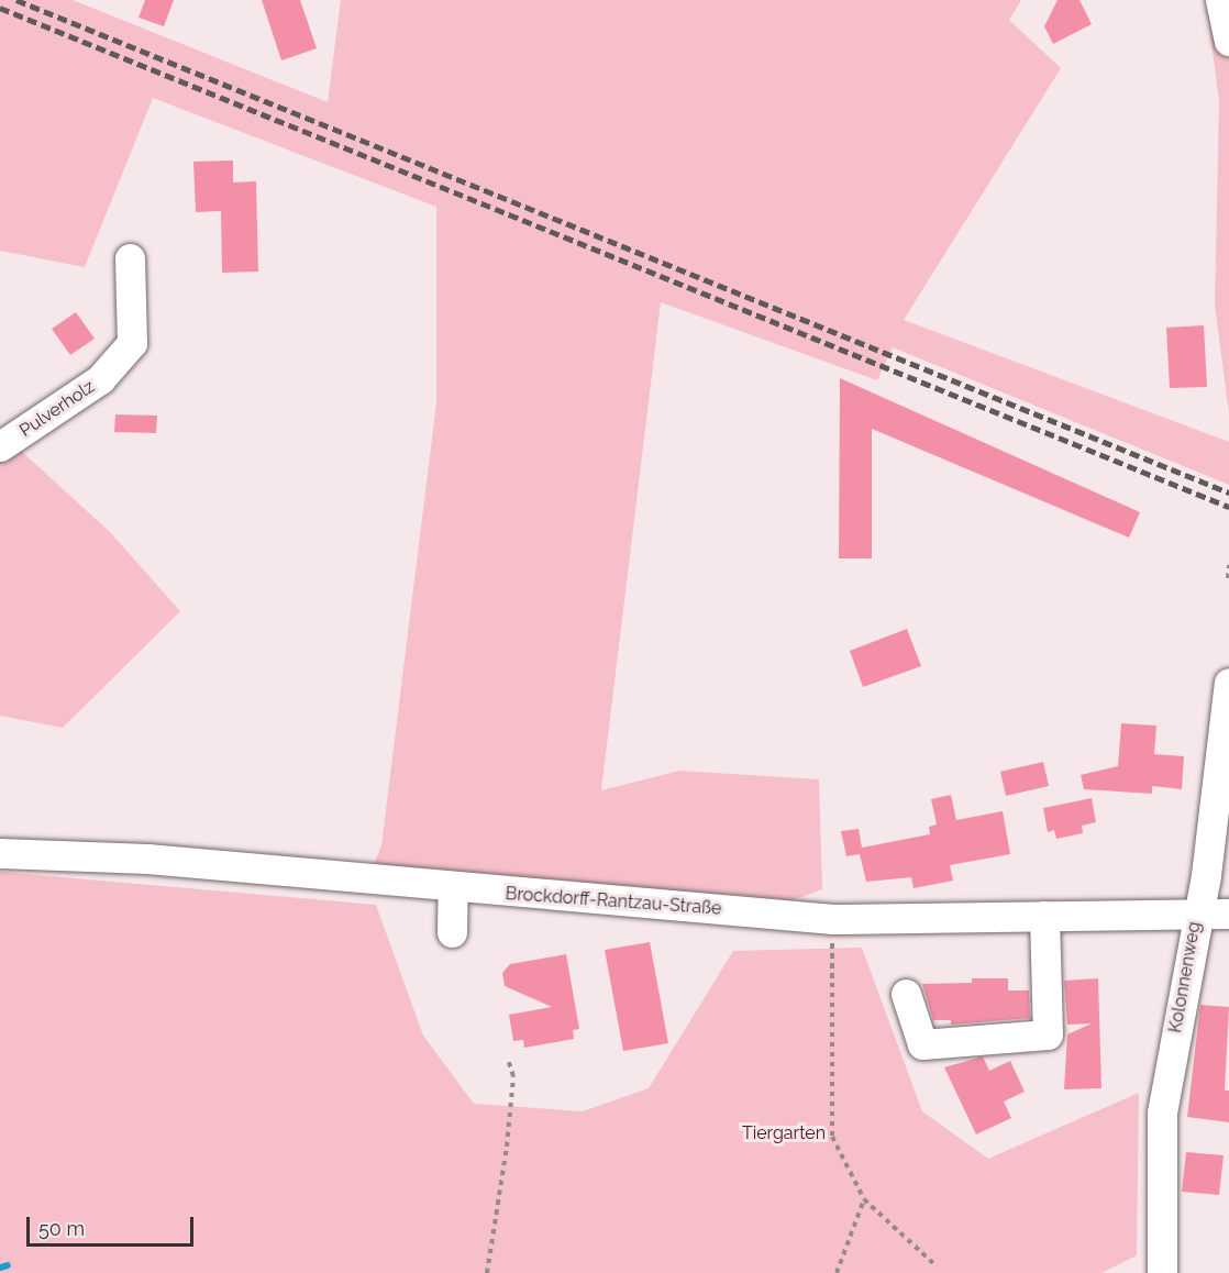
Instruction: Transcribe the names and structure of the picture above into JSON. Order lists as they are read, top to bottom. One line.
{"streets":{"street":["Pulverholz","Brockdorff-Rantzau-Straße","Kolonnenweg"]},"crossings":[["Brockdorff-Rantzau-Straße","Kolonnenweg"]],"parks":["Tiergarten"],"scale_bar":"50 m"}
